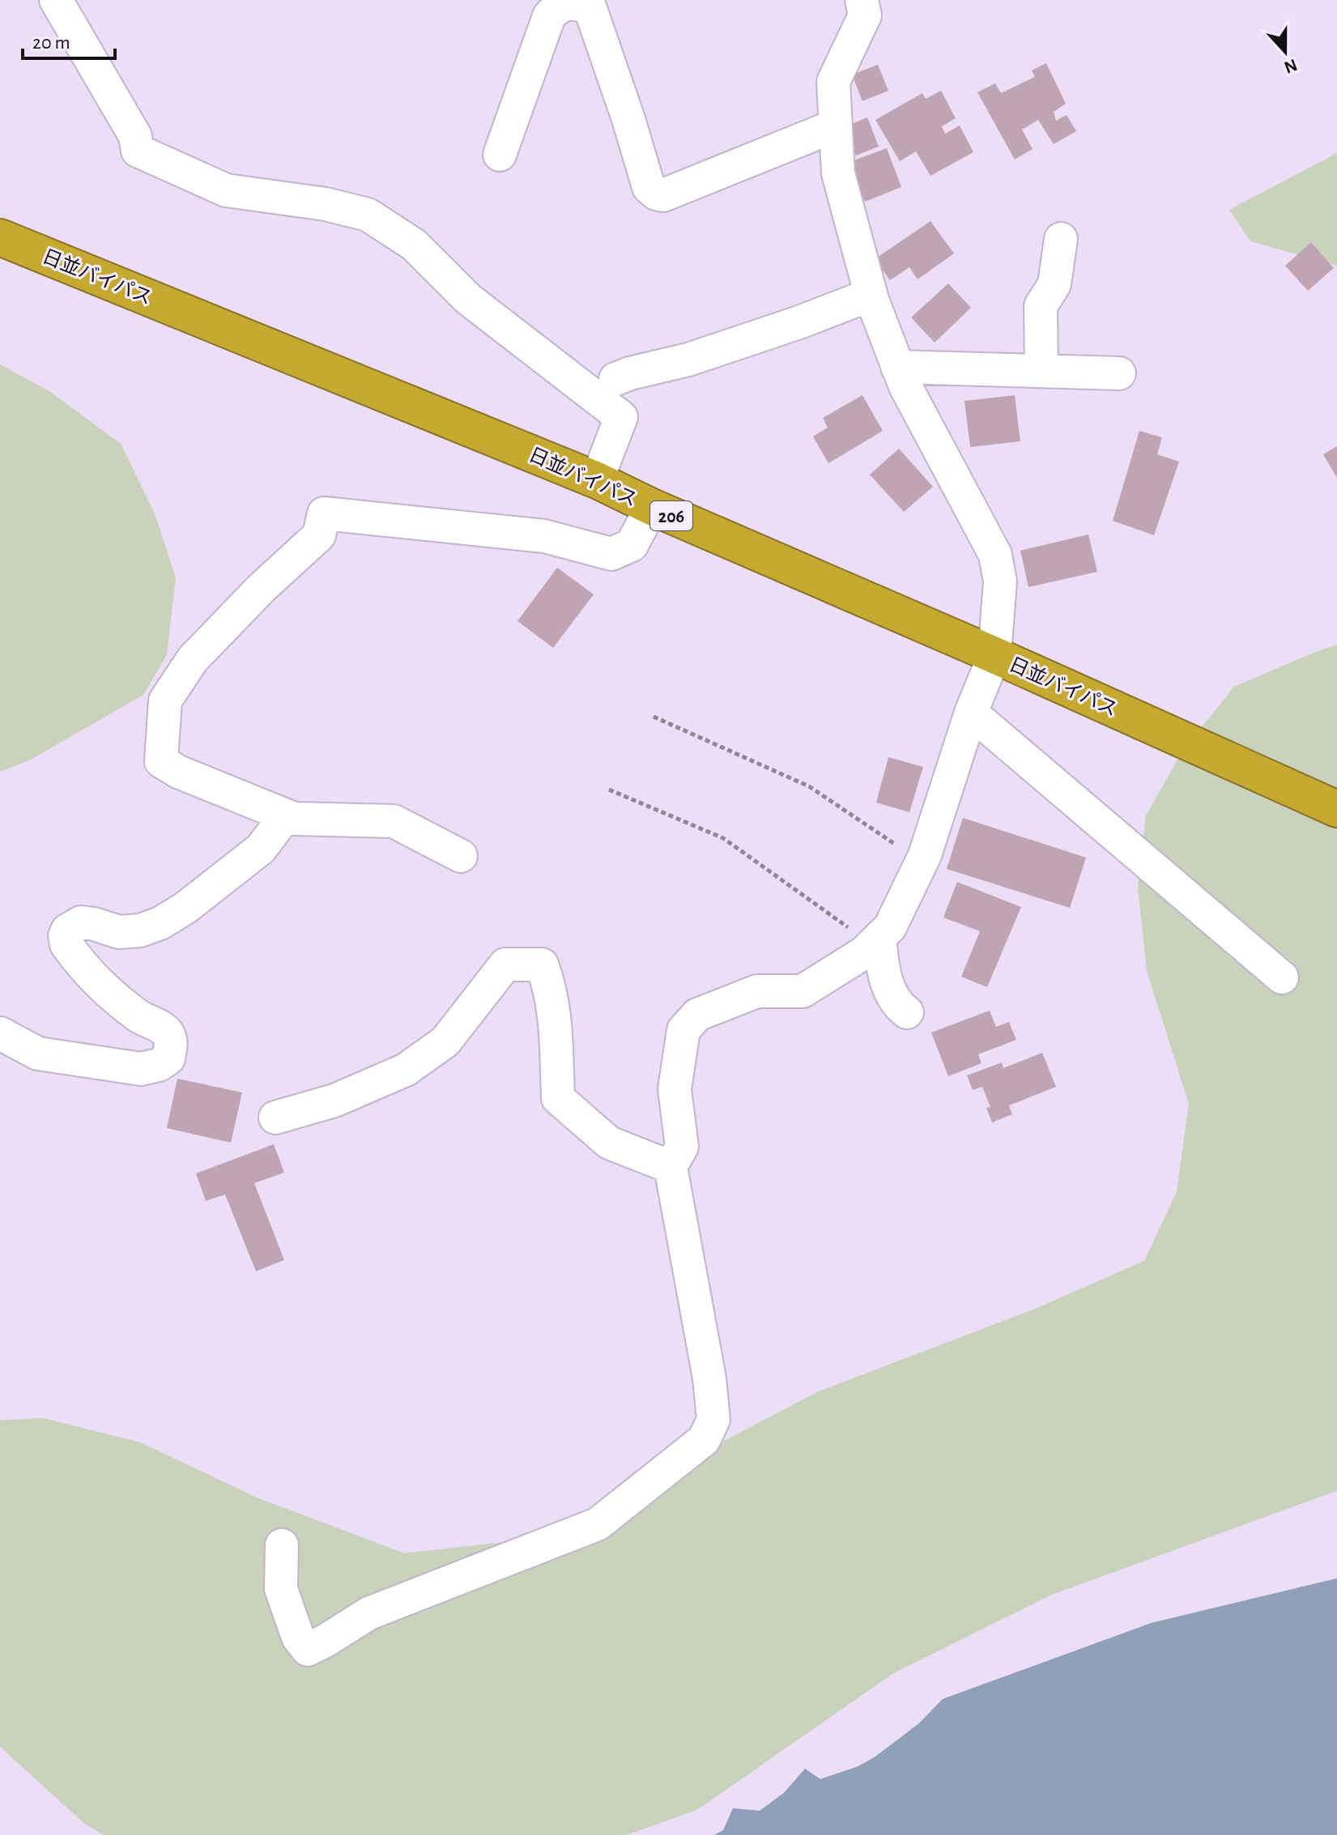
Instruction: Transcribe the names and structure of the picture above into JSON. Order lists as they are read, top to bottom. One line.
{"streets":{"highway":["日並バイパス","206"]},"scale_bar":"20 m","north":"bottom"}
